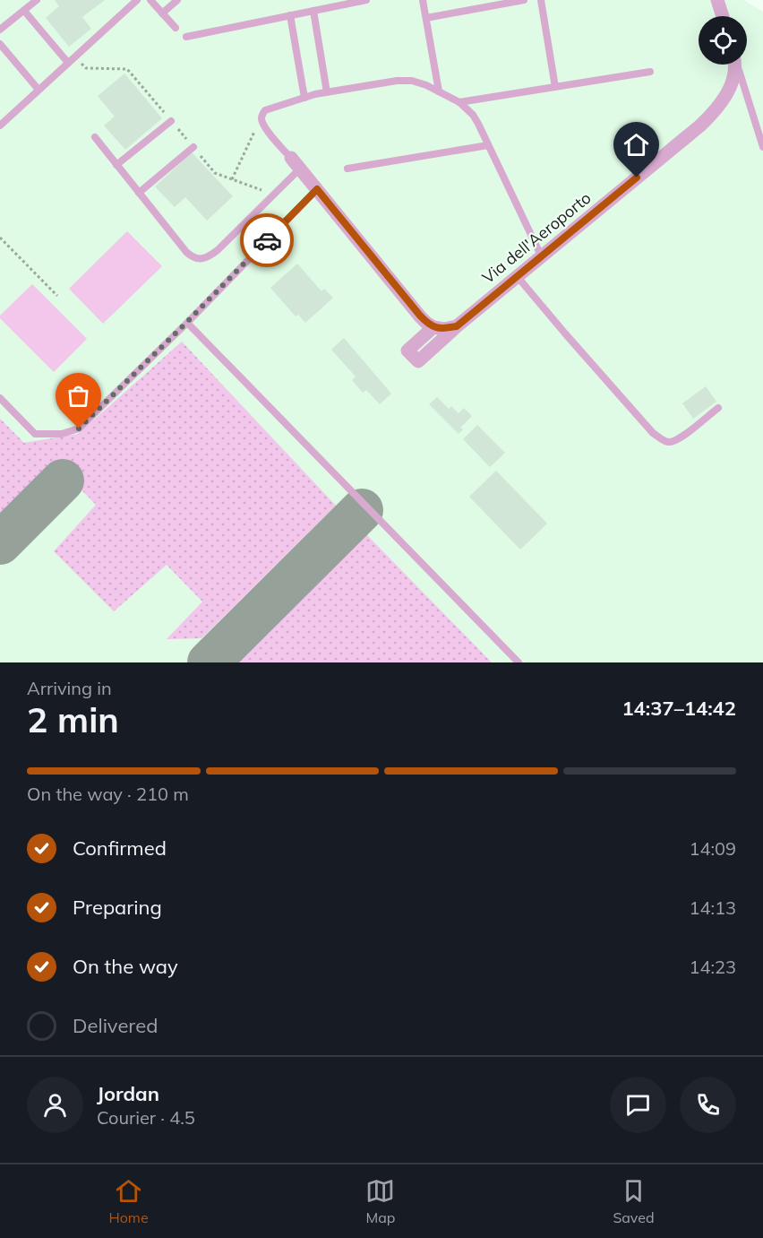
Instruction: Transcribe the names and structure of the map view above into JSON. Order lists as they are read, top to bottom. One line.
{"streets":{"street":["Via dell'Aeroporto"]},"page":{"heading":["2 min","Arriving in","14:37–14:42"],"panel":["Jordan","Courier · 4.5"],"bar":"On the way · 210 m","list":[["Confirmed","14:09"],["Preparing","14:13"],["On the way","14:23"],"Delivered"],"tabs":["Home","Map","Saved"]}}
